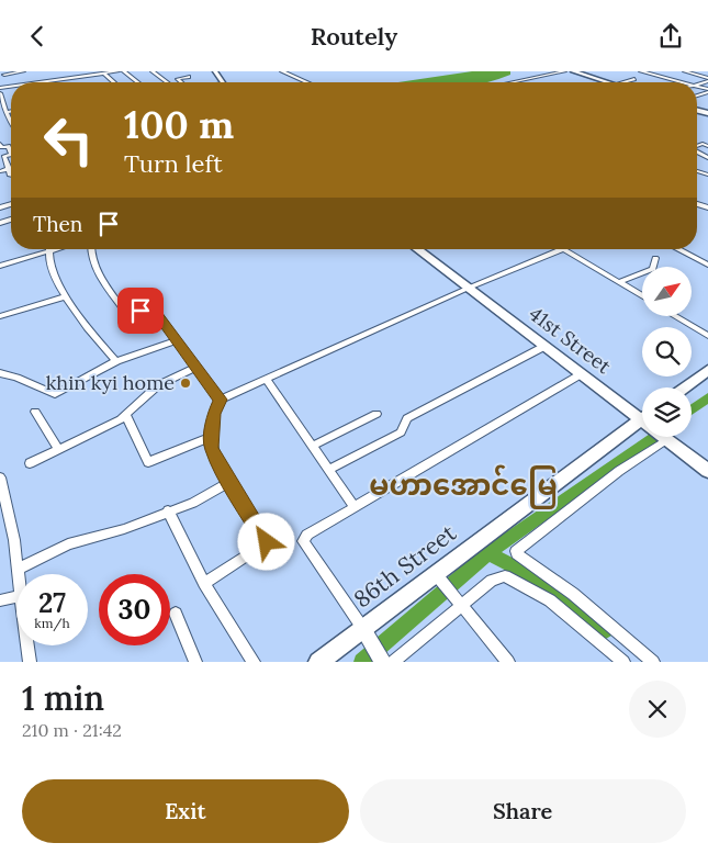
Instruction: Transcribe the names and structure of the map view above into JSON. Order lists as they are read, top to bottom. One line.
{"streets":{"main road":["41st Street","86th Street"]},"districts":["မဟာအောင်မြေ"],"places":["khin kyi home"],"north":"top right","page":{"header":"Routely","turn":["100 m","Turn left"],"then":"Then","speed":"27 km/h","limit":"30","heading":["1 min","210 m · 21:42"],"buttons":["Exit","Share"]}}
